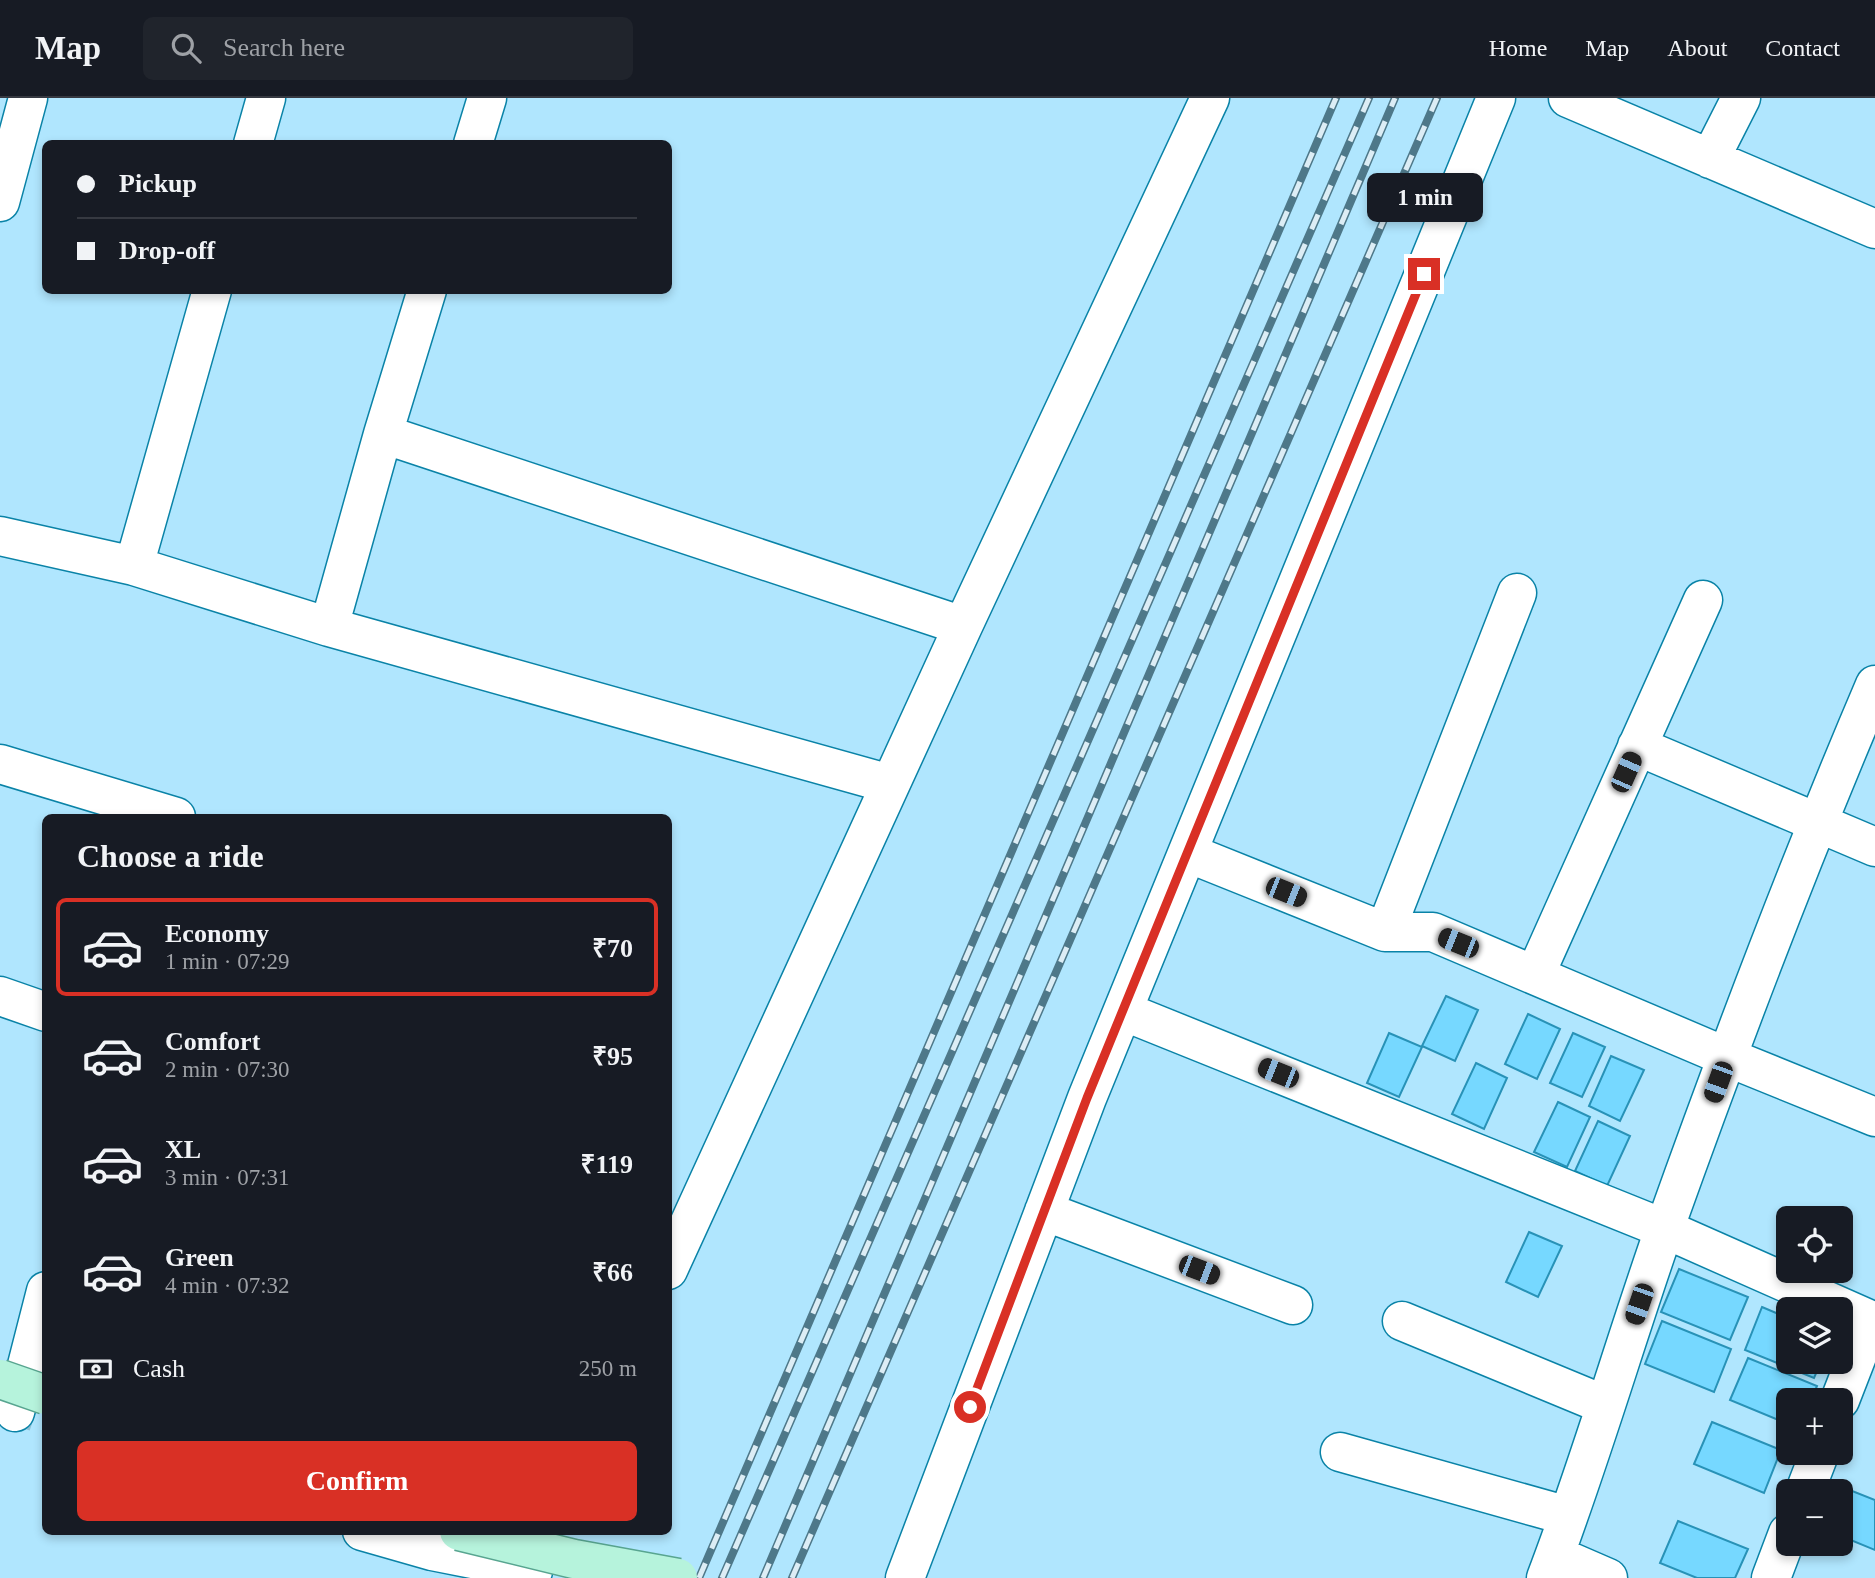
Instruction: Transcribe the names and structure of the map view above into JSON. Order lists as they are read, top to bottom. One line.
{"page":{"header":"Map","search":"Search here","nav":["Home","Map","About","Contact"],"banner":["Pickup","Drop-off"],"bubble":"1 min","heading":"Choose a ride","list":[{"name":"Economy","note":"1 min · 07:29","value":"₹70"},{"name":"Comfort","note":"2 min · 07:30","value":"₹95"},{"name":"XL","note":"3 min · 07:31","value":"₹119"},{"name":"Green","note":"4 min · 07:32","value":"₹66"}],"map_buttons":["+","−"],"pay":["Cash","250 m"],"buttons":"Confirm"}}
